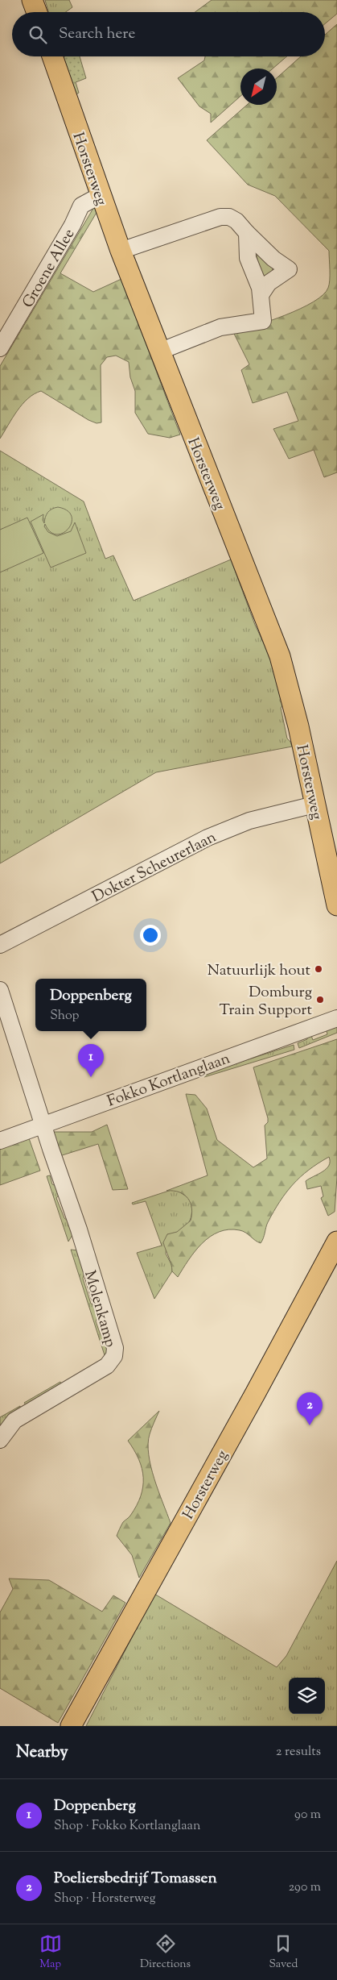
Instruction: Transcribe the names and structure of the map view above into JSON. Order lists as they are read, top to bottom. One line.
{"streets":{"main road":["Horsterweg"],"street":["Groene Allee","Dokter Scheurerlaan","Fokko Kortlanglaan","Molenkamp"]},"crossings":[["Horsterweg","Groene Allee"],["Horsterweg","Dokter Scheurerlaan"],["Fokko Kortlanglaan","Molenkamp"]],"places":["Natuurlijk hout","Domburg Train Support"],"north":"bottom left","page":{"search":"Search here","popup":["Doppenberg","Shop"],"pins":["1","2"],"heading":["Nearby","2 results"],"list":[{"mark":"1","name":"Doppenberg","note":"Shop · Fokko Kortlanglaan","value":"90 m"},{"mark":"2","name":"Poeliersbedrijf Tomassen","note":"Shop · Horsterweg","value":"290 m"}],"nav":["Map","Directions","Saved"]}}
